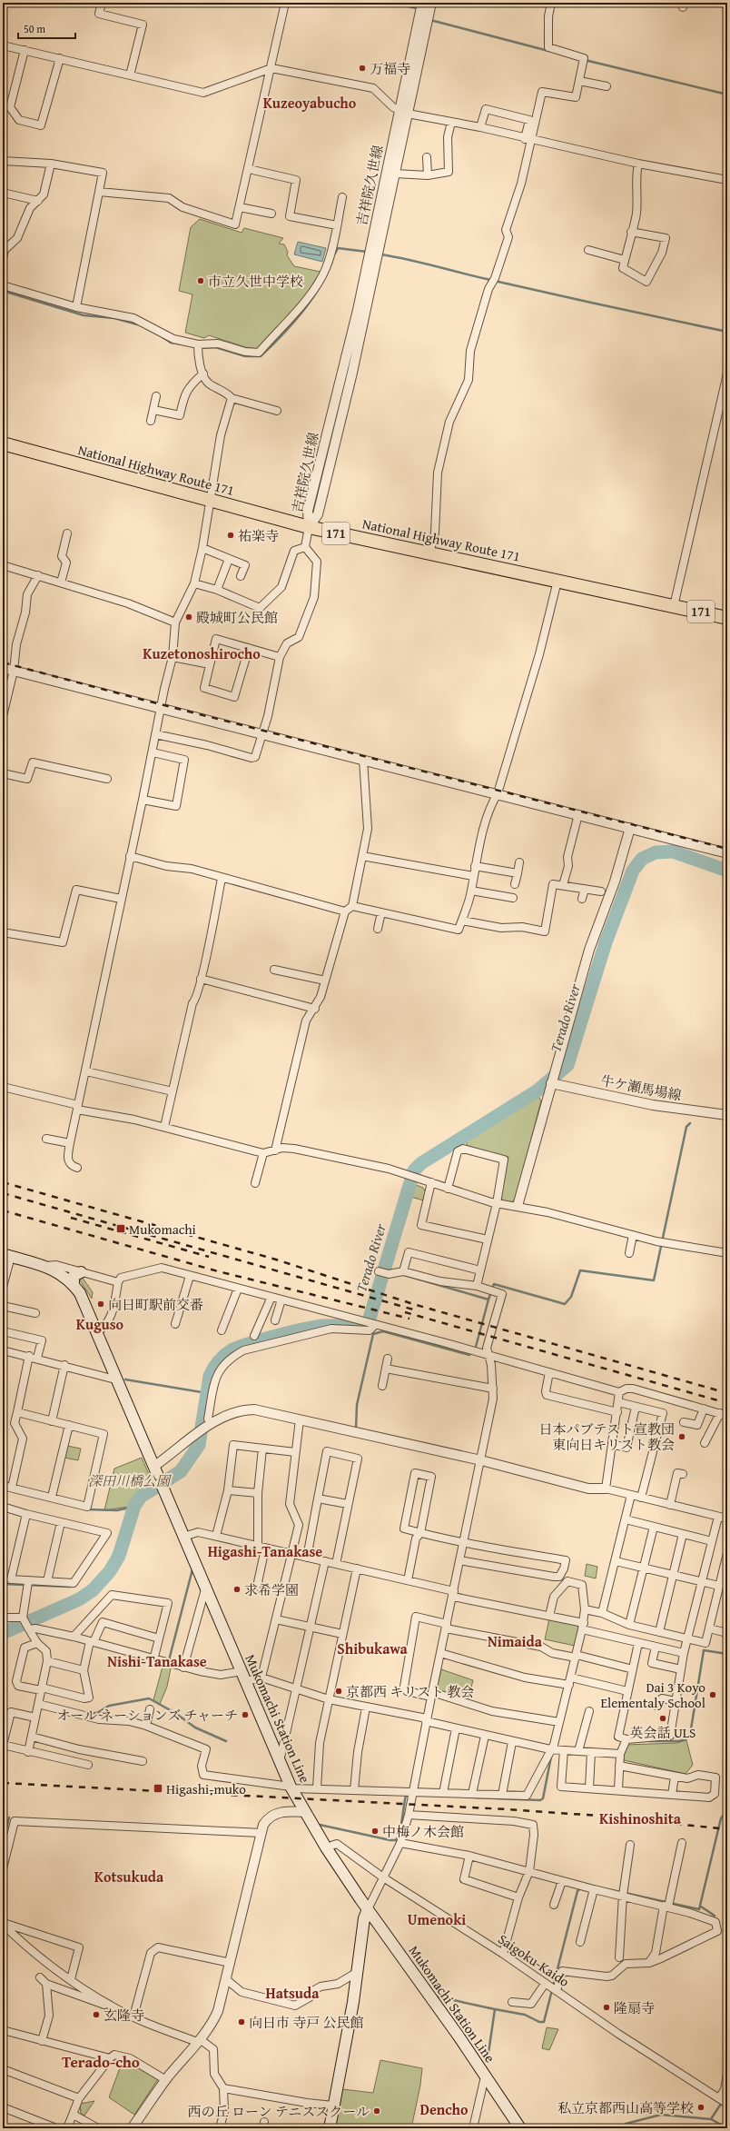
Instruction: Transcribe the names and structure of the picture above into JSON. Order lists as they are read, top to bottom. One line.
{"streets":{"highway":["National Highway Route 171","171"],"main road":["Mukomachi Station Line"],"street":["吉祥院久世線","牛ケ瀬馬場線","Saigoku-Kaido"]},"crossings":[["吉祥院久世線","National Highway Route 171"],["Mukomachi Station Line","Saigoku-Kaido"]],"districts":["Kuzeoyabucho","Kuzetonoshirocho","Kuguso","Higashi-Tanakase","Nimaida","Shibukawa","Nishi-Tanakase","Kishinoshita","Kotsukuda","Umenoki","Hatsuda","Terado-cho","Dencho"],"water":["Terado River"],"parks":["深田川橋公園"],"places":{"other":["万福寺","市立久世中学校","祐楽寺","殿城町公民館","向日町駅前交番","日本パブテスト宣教団 東向日キリスト教会","求希学園","京都西 キリスト 教会","Dai 3 Koyo Elementaly School","オール ネーションズ チャーチ","英会話 ULS","中梅ノ木会館","隆扇寺","玄隆寺","向日市 寺戸 公民館","私立京都西山高等学校","西の丘 ローン テニススクール"],"transit":["Mukomachi","Higashi-muko"]},"scale_bar":"50 m"}
